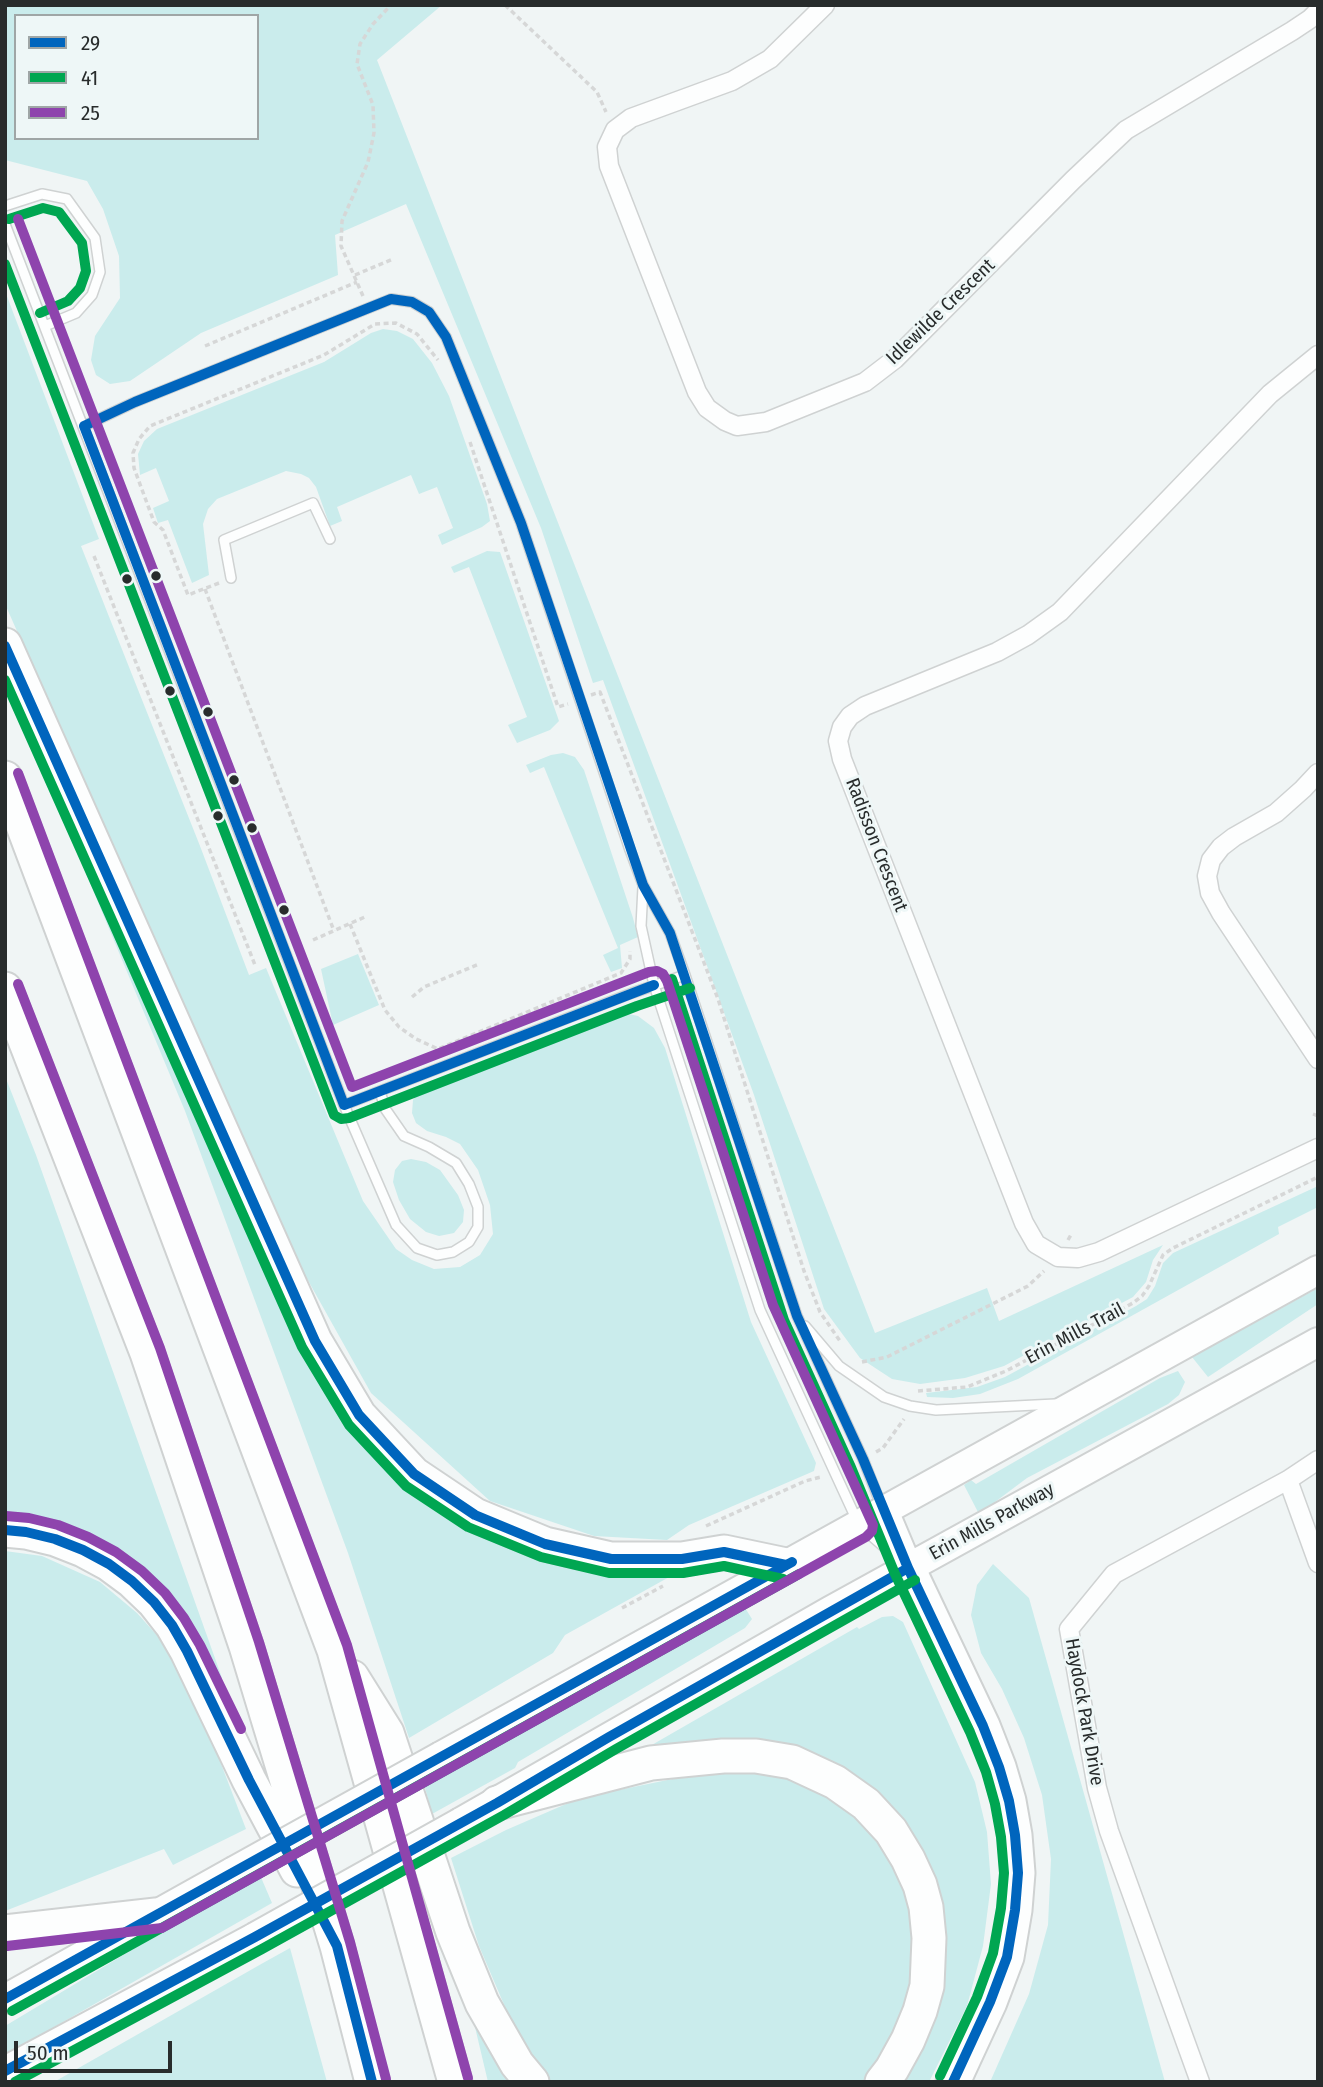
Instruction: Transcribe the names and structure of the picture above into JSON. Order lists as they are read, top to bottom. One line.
{"streets":{"main road":["Erin Mills Parkway"],"street":["Idlewilde Crescent","Radisson Crescent","Haydock Park Drive"],"path":["Erin Mills Trail"]},"lines":["transit line 41","transit line 25","transit line 29"],"legend":["29","41","25"],"scale_bar":"50 m"}
